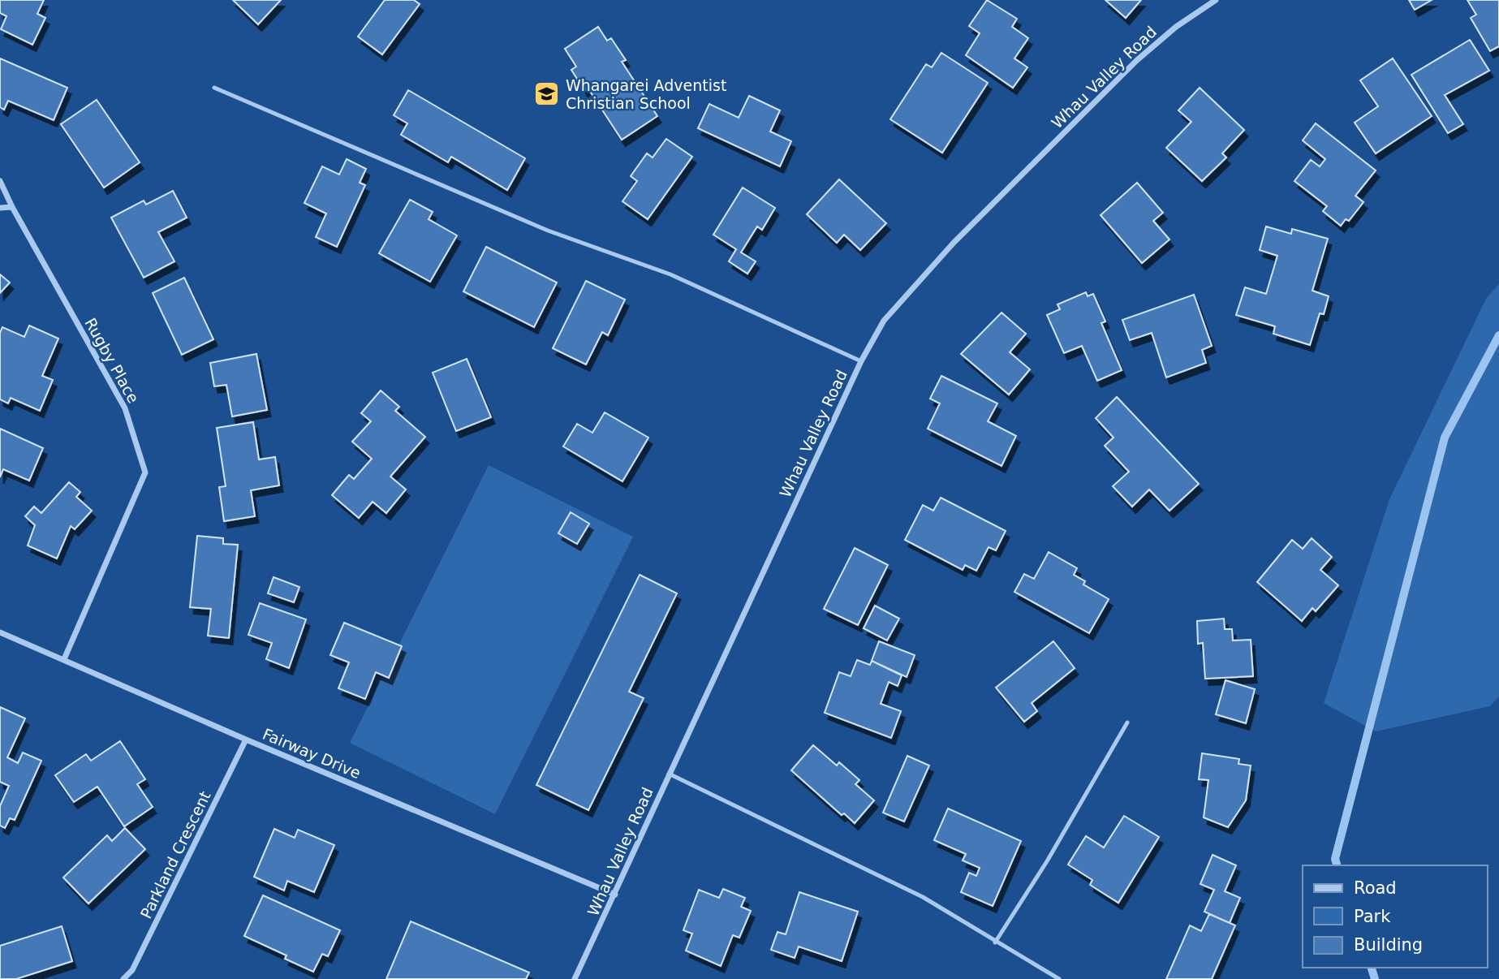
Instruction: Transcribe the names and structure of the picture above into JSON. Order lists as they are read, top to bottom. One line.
{"streets":{"street":["Whau Valley Road","Rugby Place","Fairway Drive","Parkland Crescent"]},"crossings":[["Whau Valley Road","Fairway Drive"],["Rugby Place","Fairway Drive"],["Fairway Drive","Parkland Crescent"]],"places":{"school or university":["Whangarei Adventist Christian School"]},"legend":["Road","Park","Building"]}
